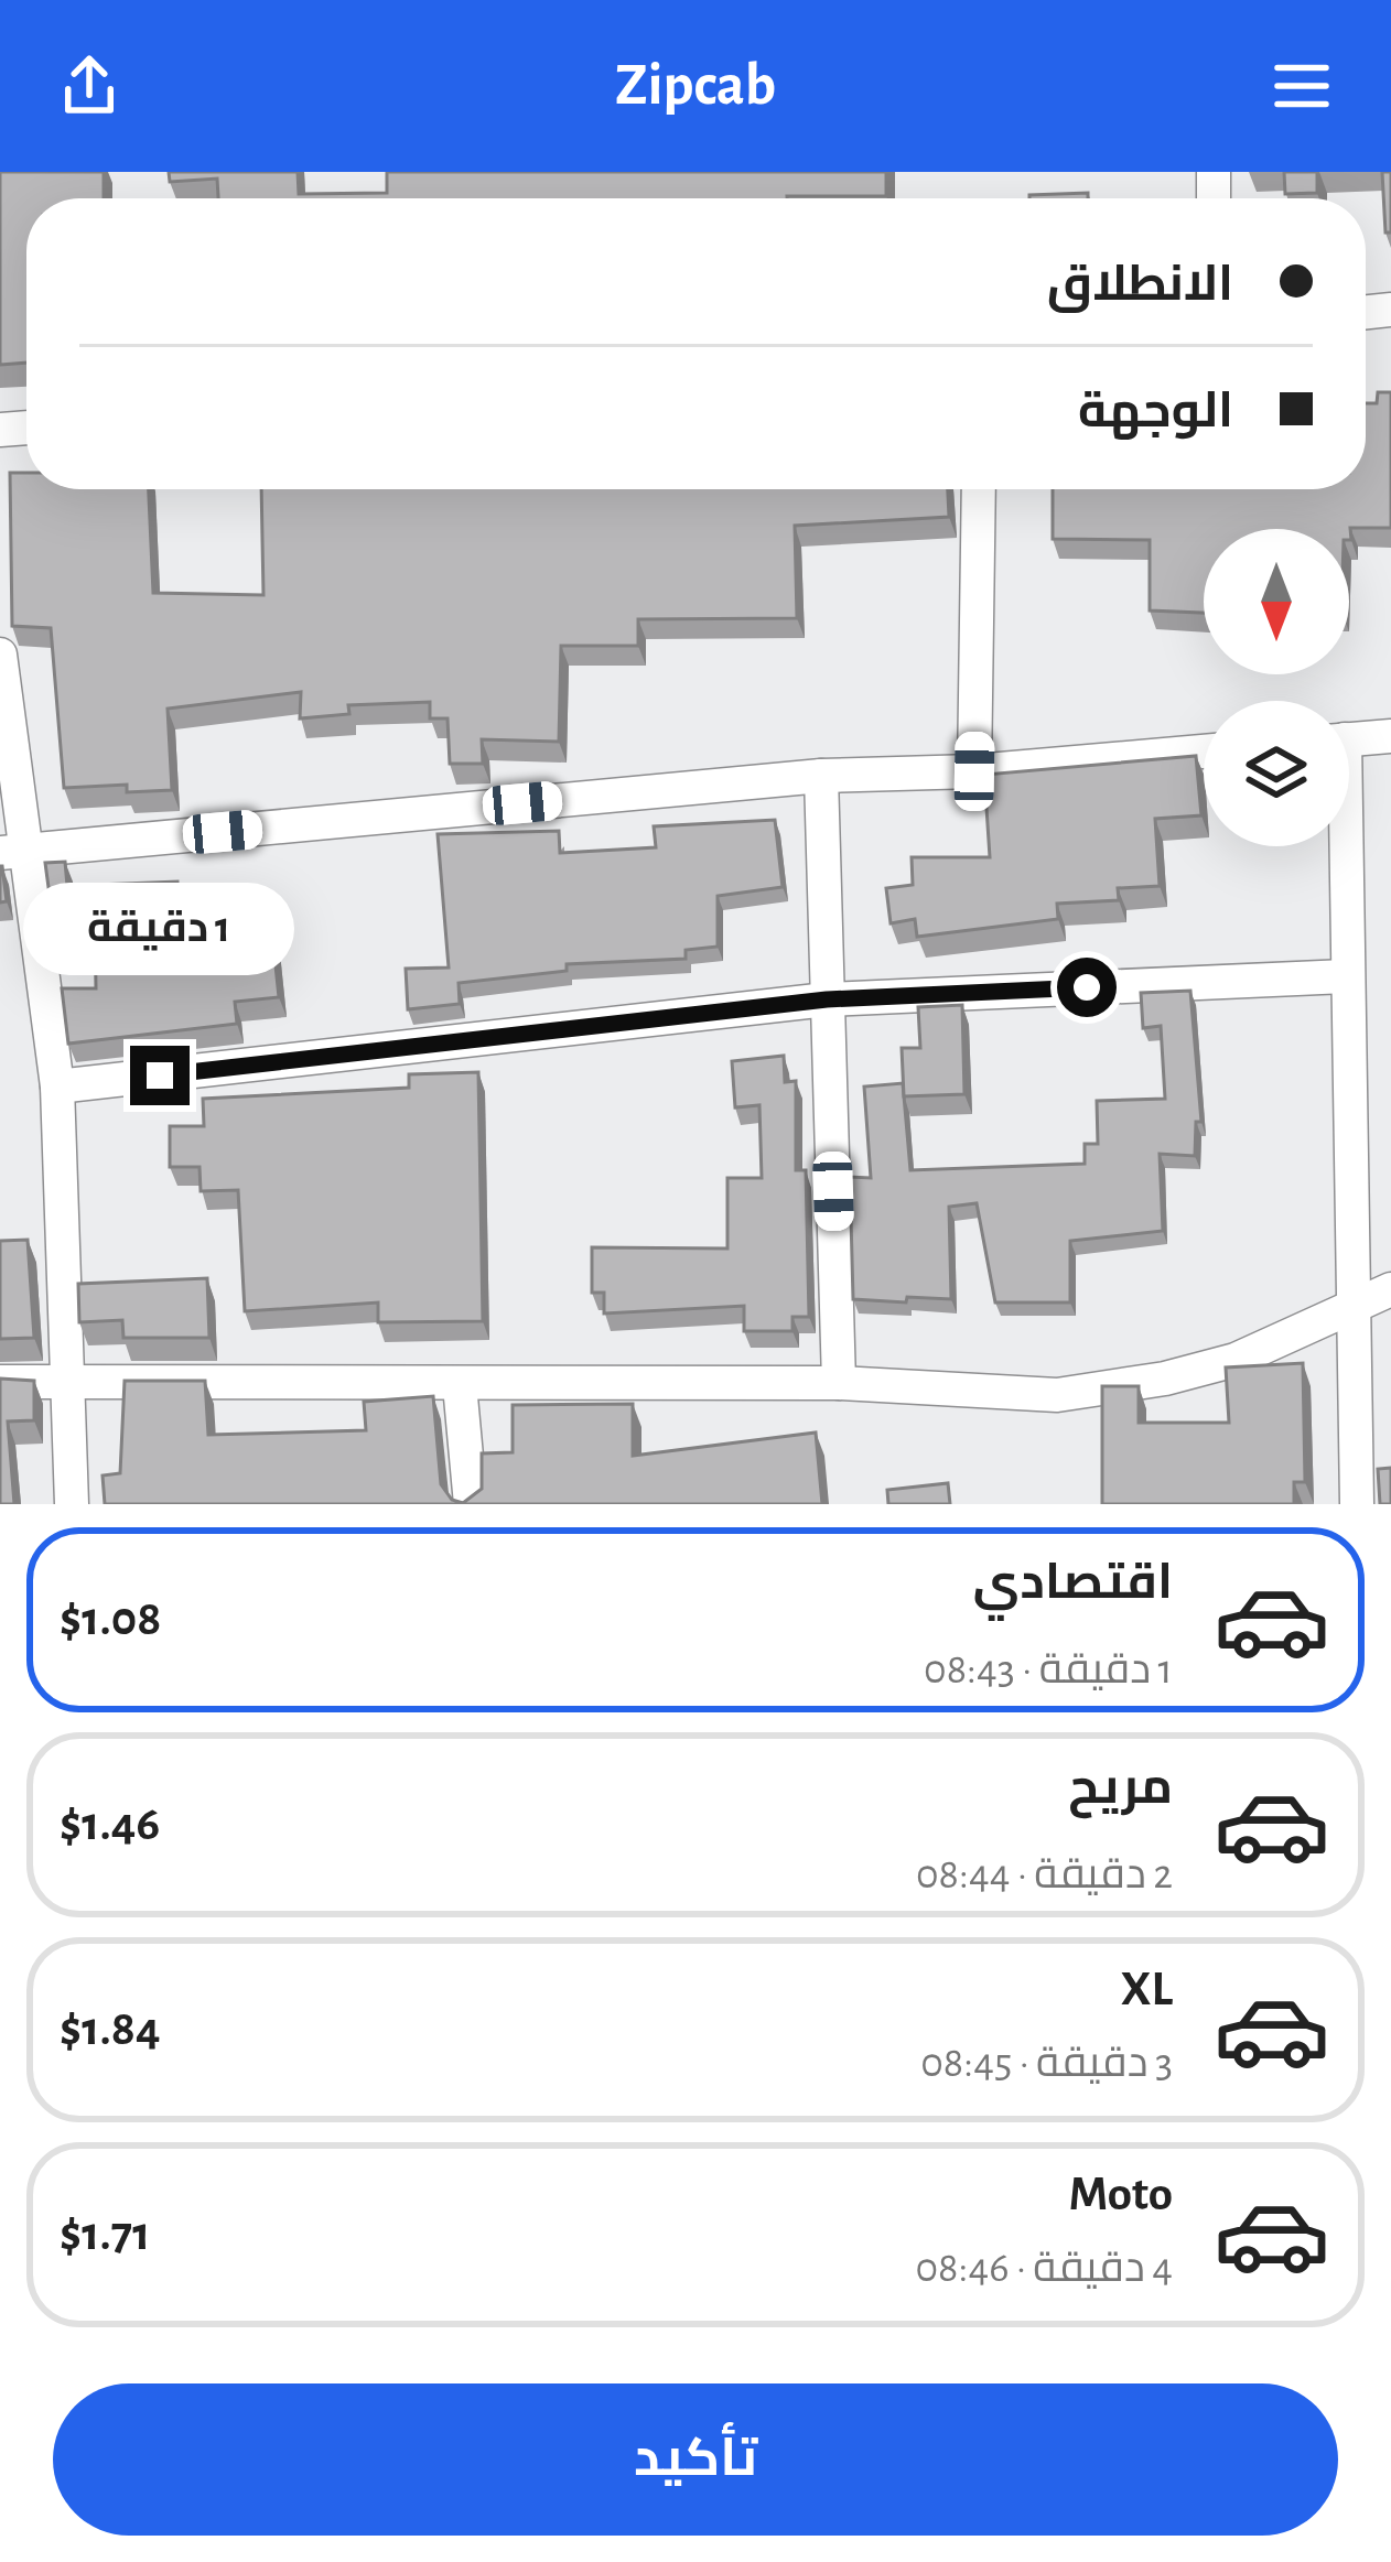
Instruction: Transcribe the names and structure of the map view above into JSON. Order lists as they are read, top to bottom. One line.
{"north":"bottom","page":{"header":"Zipcab","banner":["الانطلاق","الوجهة"],"bubble":"1 دقيقة","list":[{"name":"اقتصادي","note":"1 دقيقة · 08:43","value":"$1.08"},{"name":"مريح","note":"2 دقيقة · 08:44","value":"$1.46"},{"name":"XL","note":"3 دقيقة · 08:45","value":"$1.84"},{"name":"Moto","note":"4 دقيقة · 08:46","value":"$1.71"}],"buttons":"تأكيد"}}
